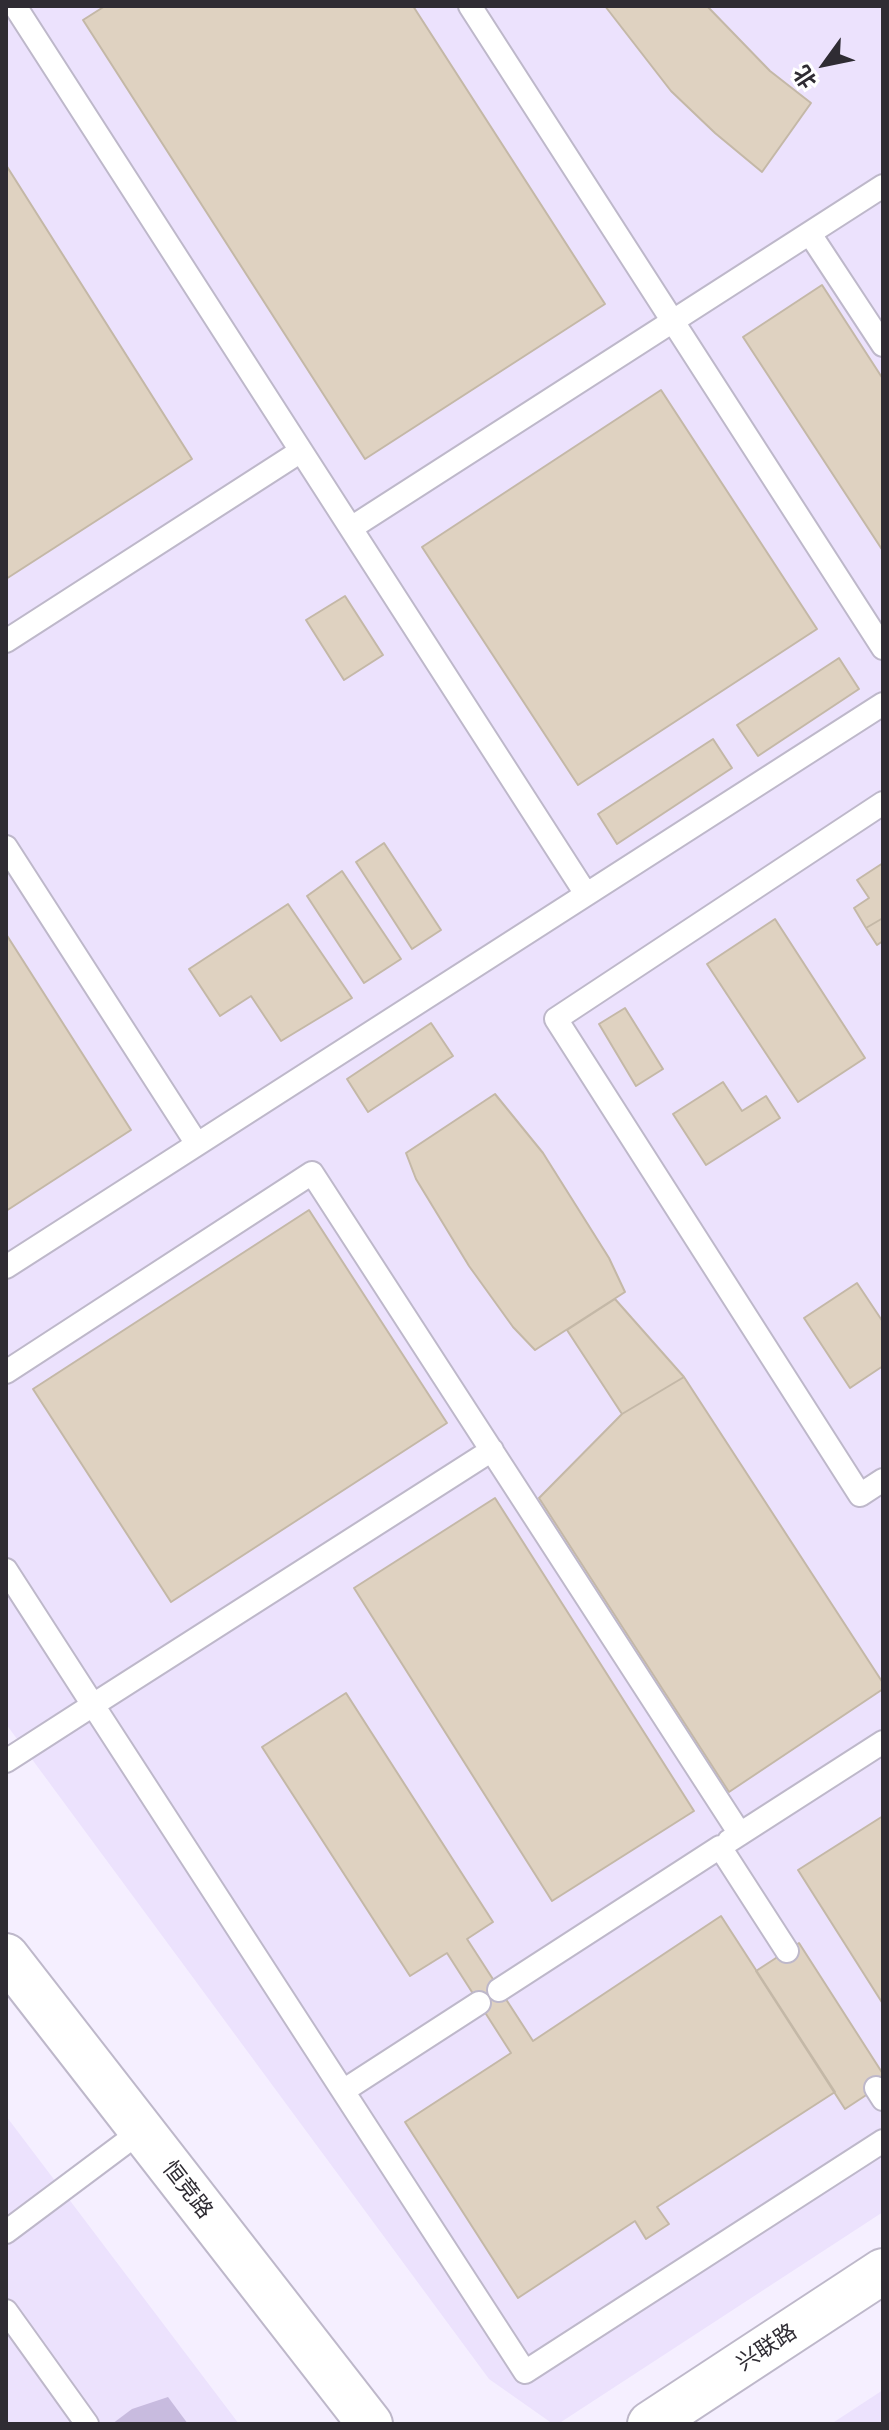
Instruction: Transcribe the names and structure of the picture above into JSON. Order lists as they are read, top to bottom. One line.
{"streets":{"street":["恒竞路","兴联路"]},"north":"bottom left"}
